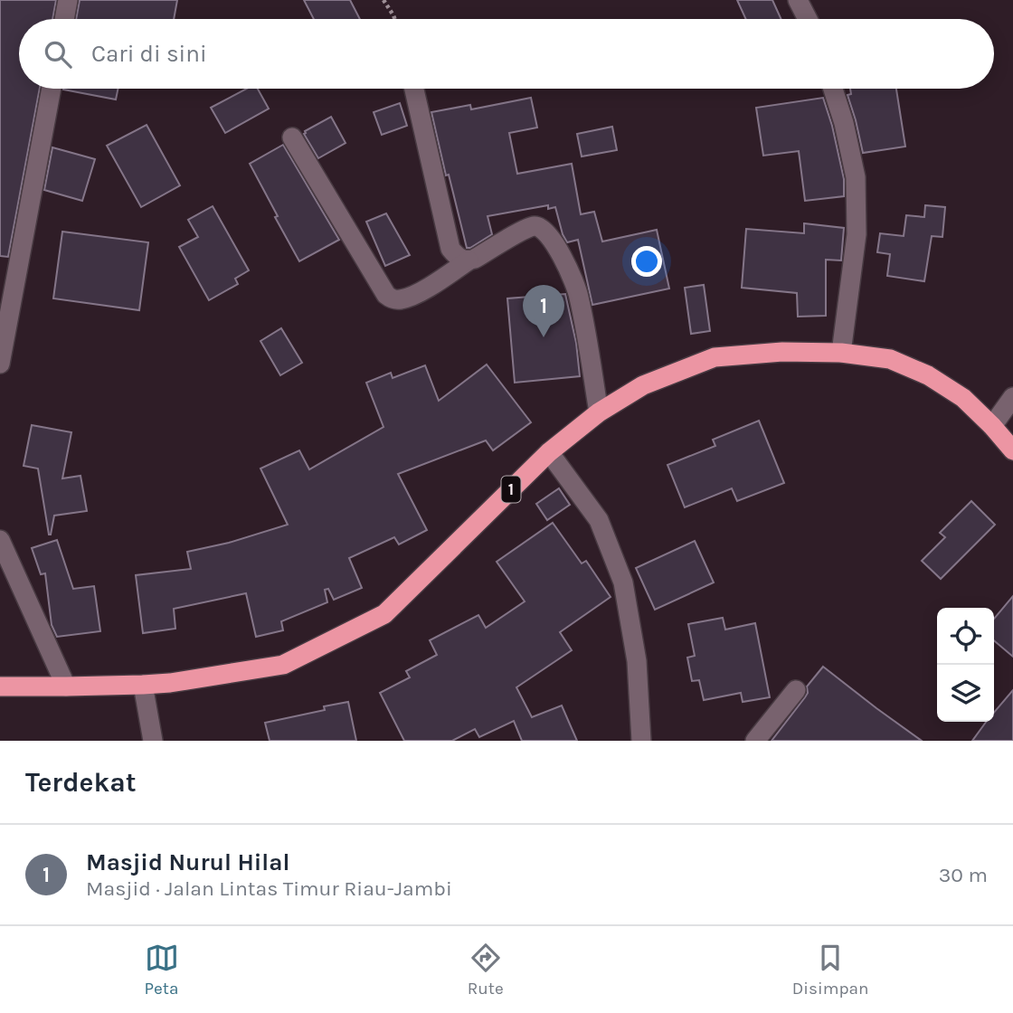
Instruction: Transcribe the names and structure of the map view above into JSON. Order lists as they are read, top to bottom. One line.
{"streets":{"highway":["1"]},"page":{"search":"Cari di sini","pins":"1","heading":"Terdekat","list":[{"mark":"1","name":"Masjid Nurul Hilal","note":"Masjid · Jalan Lintas Timur Riau-Jambi","value":"30 m"}],"nav":["Peta","Rute","Disimpan"]}}
